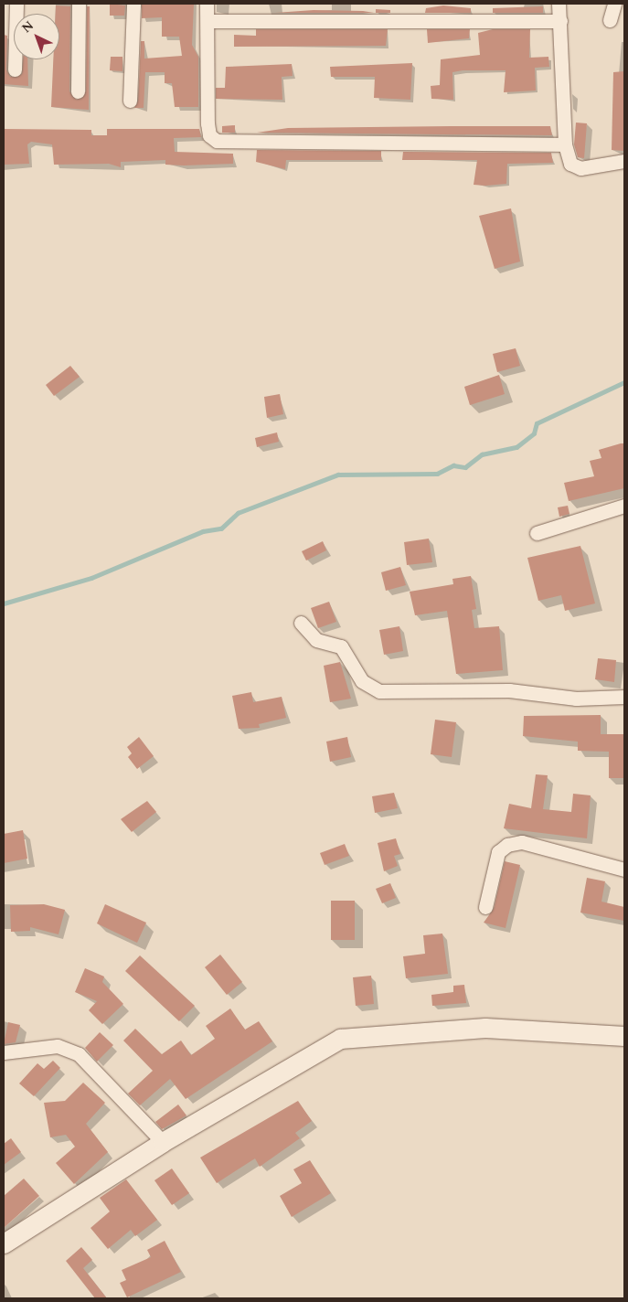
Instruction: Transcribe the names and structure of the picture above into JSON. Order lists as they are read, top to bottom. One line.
{"north":"top left"}
